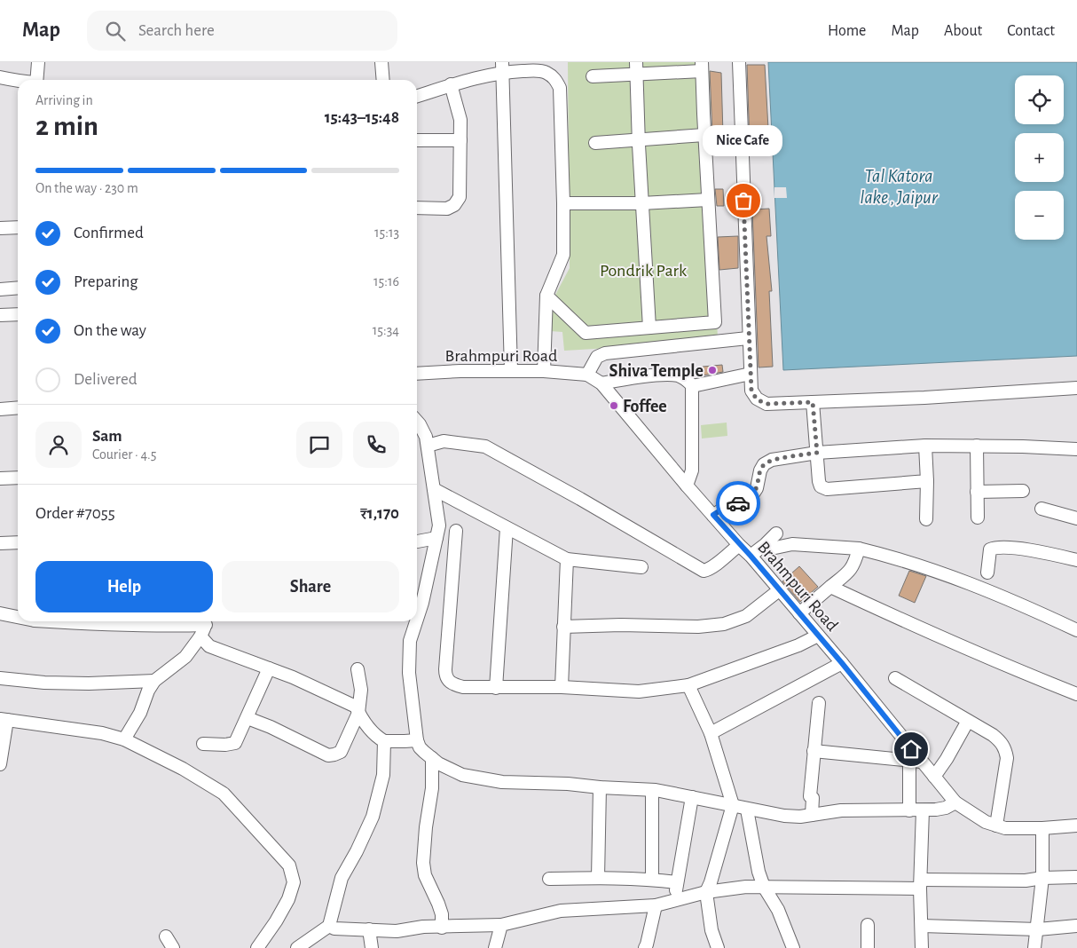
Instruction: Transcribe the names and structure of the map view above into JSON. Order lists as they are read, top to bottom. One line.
{"streets":{"street":["Brahmpuri Road"]},"water":["Tal Katora lake , Jaipur"],"parks":["Pondrik Park"],"places":["Nice Cafe","Shiva Temple","Foffee"],"page":{"header":"Map","search":"Search here","nav":["Home","Map","About","Contact"],"map_buttons":["+","−"],"heading":["2 min","Arriving in","15:43–15:48"],"panel":["Sam","Courier · 4.5","Order #7055","₹1,170"],"bubble":"Nice Cafe","bar":"On the way · 230 m","list":[["Confirmed","15:13"],["Preparing","15:16"],["On the way","15:34"],"Delivered"],"buttons":["Help","Share"]}}
